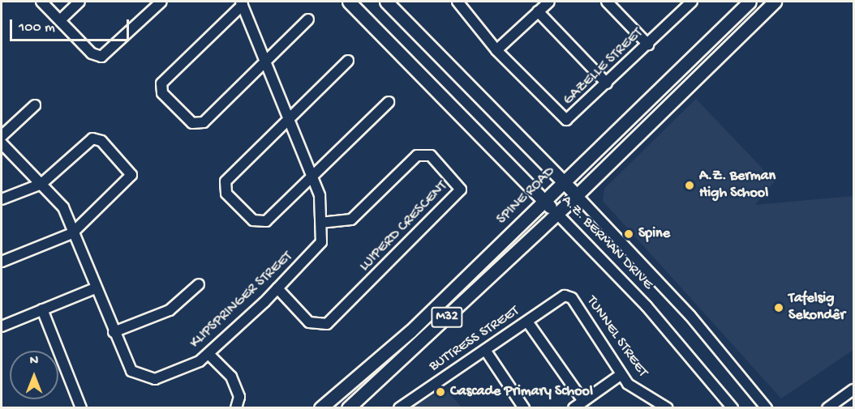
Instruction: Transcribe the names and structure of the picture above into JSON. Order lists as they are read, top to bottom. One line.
{"streets":{"main road":["SPINE ROAD","A.Z. BERMAN DRIVE","M32"],"street":["GAZELLE STREET","LUIPERD CRESCENT","KLIPSPRINGER STREET","TUNNEL STREET","BUTTRESS STREET"]},"crossings":[["SPINE ROAD","A.Z. BERMAN DRIVE"],["LUIPERD CRESCENT","KLIPSPRINGER STREET"],["A.Z. BERMAN DRIVE","M32"],["TUNNEL STREET","BUTTRESS STREET"]],"places":["A.Z. Berman High School","Spine","Tafelsig Sekondêr","Cascade Primary School"],"scale_bar":"100 m","north":"top"}
